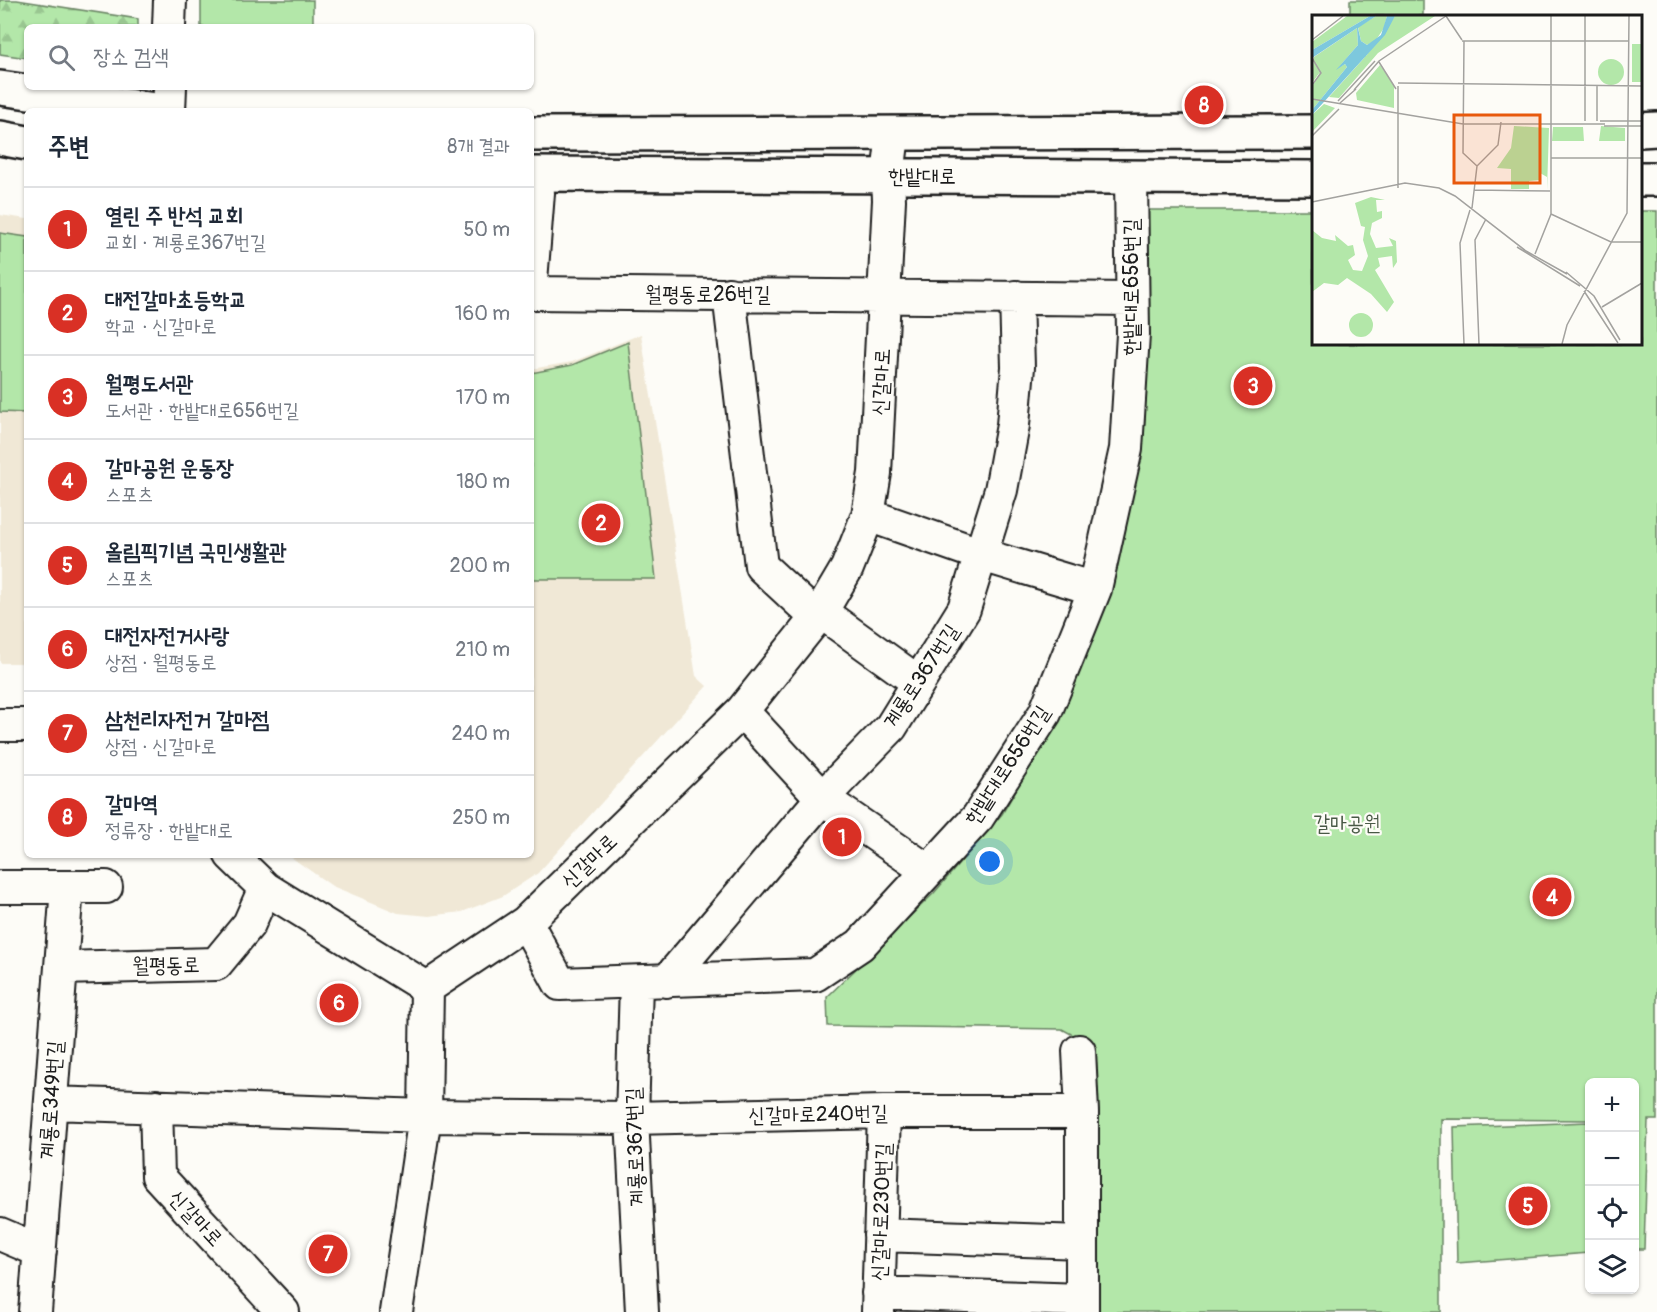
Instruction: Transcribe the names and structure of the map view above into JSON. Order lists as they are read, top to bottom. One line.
{"streets":{"main road":["한밭대로"],"street":["한밭대로656번길","월평동로26번길","신갈마로","계룡로367번길","월평동로","계룡로349번길","신갈마로240번길","신갈마로230번길"]},"crossings":[["한밭대로","한밭대로656번길"],["한밭대로","신갈마로"],["한밭대로656번길","월평동로26번길"],["한밭대로656번길","신갈마로"],["한밭대로656번길","계룡로367번길"],["월평동로26번길","신갈마로"],["월평동로26번길","계룡로367번길"],["계룡로367번길","신갈마로240번길"],["월평동로","계룡로349번길"],["신갈마로240번길","신갈마로230번길"]],"parks":["갈마공원"],"page":{"search":"장소 검색","pins":["8","3","2","1","4","6","5","7"],"heading":["주변","8개 결과"],"list":[{"mark":"1","name":"열린 주 반석 교회","note":"교회 · 계룡로367번길","value":"50 m"},{"mark":"2","name":"대전갈마초등학교","note":"학교 · 신갈마로","value":"160 m"},{"mark":"3","name":"월평도서관","note":"도서관 · 한밭대로656번길","value":"170 m"},{"mark":"4","name":"갈마공원 운동장","note":"스포츠","value":"180 m"},{"mark":"5","name":"올림픽기념 국민생활관","note":"스포츠","value":"200 m"},{"mark":"6","name":"대전자전거사랑","note":"상점 · 월평동로","value":"210 m"},{"mark":"7","name":"삼천리자전거 갈마점","note":"상점 · 신갈마로","value":"240 m"},{"mark":"8","name":"갈마역","note":"정류장 · 한밭대로","value":"250 m"}],"map_buttons":["+","−"]}}
